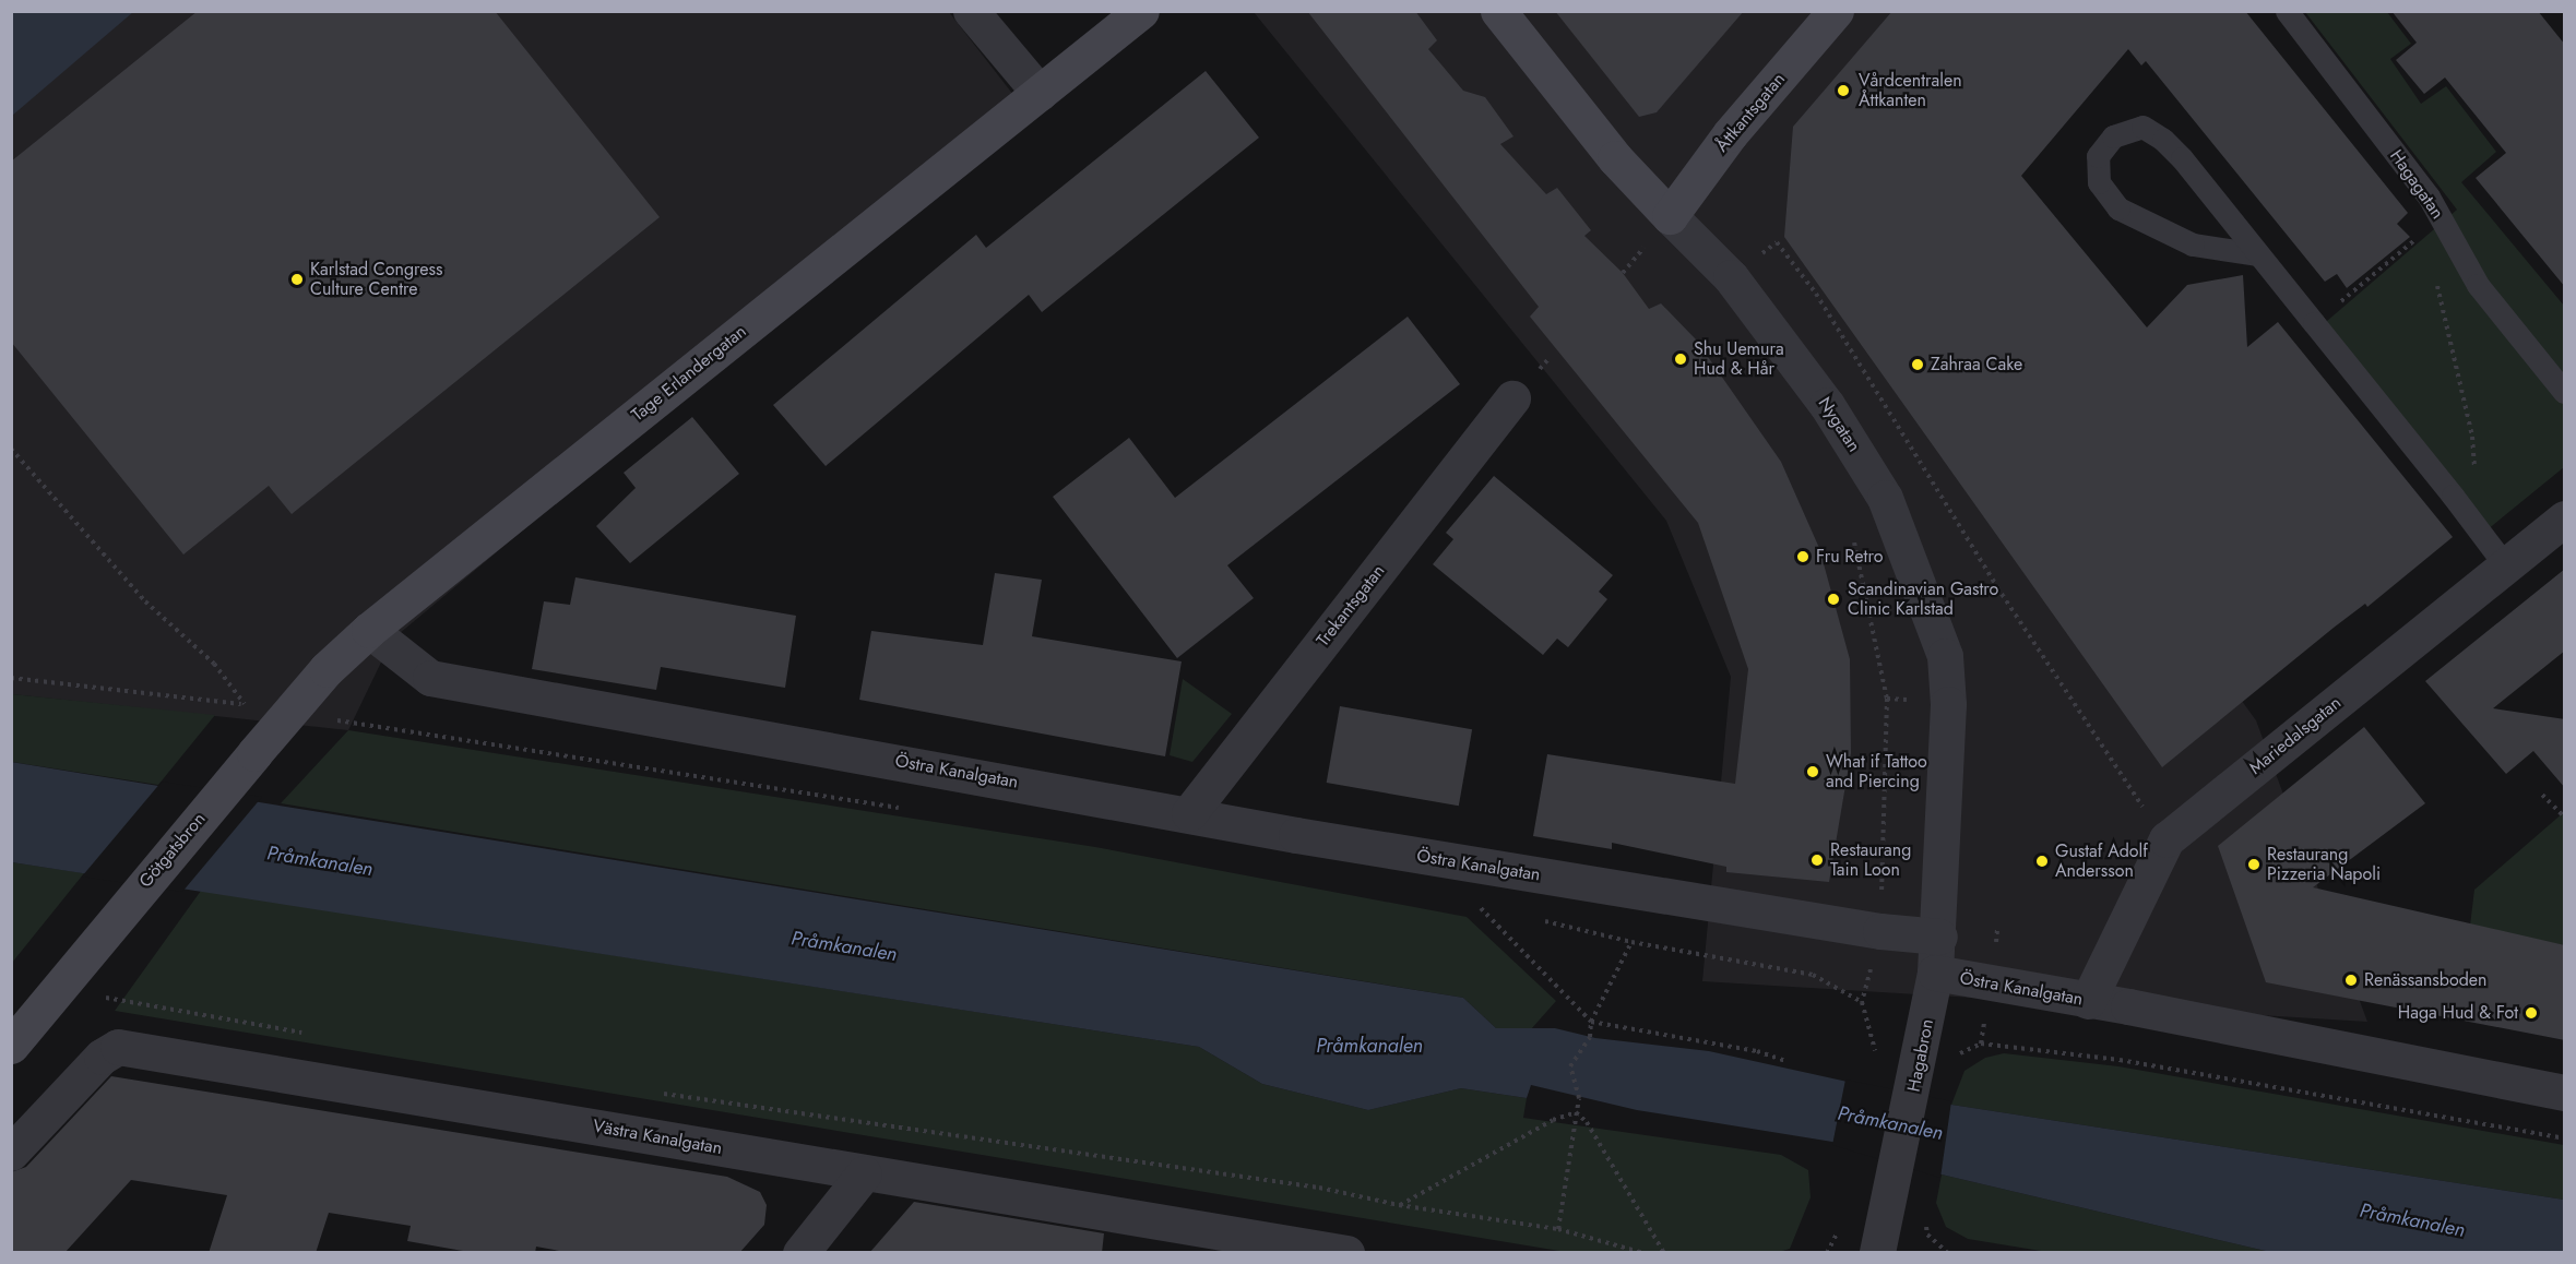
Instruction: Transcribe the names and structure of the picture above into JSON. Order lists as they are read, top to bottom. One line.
{"streets":{"street":["Åttkantsgatan","Tage Erlandergatan","Nygatan","Trekantsgatan","Mariedalsgatan","Östra Kanalgatan","Götgatsbron","Hagabron","Västra Kanalgatan"],"lane":["Hagagatan"]},"crossings":[["Åttkantsgatan","Nygatan"],["Tage Erlandergatan","Östra Kanalgatan"],["Tage Erlandergatan","Götgatsbron"],["Nygatan","Östra Kanalgatan"],["Trekantsgatan","Östra Kanalgatan"],["Mariedalsgatan","Östra Kanalgatan"],["Östra Kanalgatan","Hagabron"]],"water":["Pråmkanalen"],"places":["Vårdcentralen Åttkanten","Karlstad Congress Culture Centre","Shu Uemura Hud & Hår","Zahraa Cake","Fru Retro","Scandinavian Gastro Clinic Karlstad","What if Tattoo and Piercing","Restaurang Tain Loon","Gustaf Adolf Andersson","Restaurang Pizzeria Napoli","Renässansboden","Haga Hud & Fot"]}
